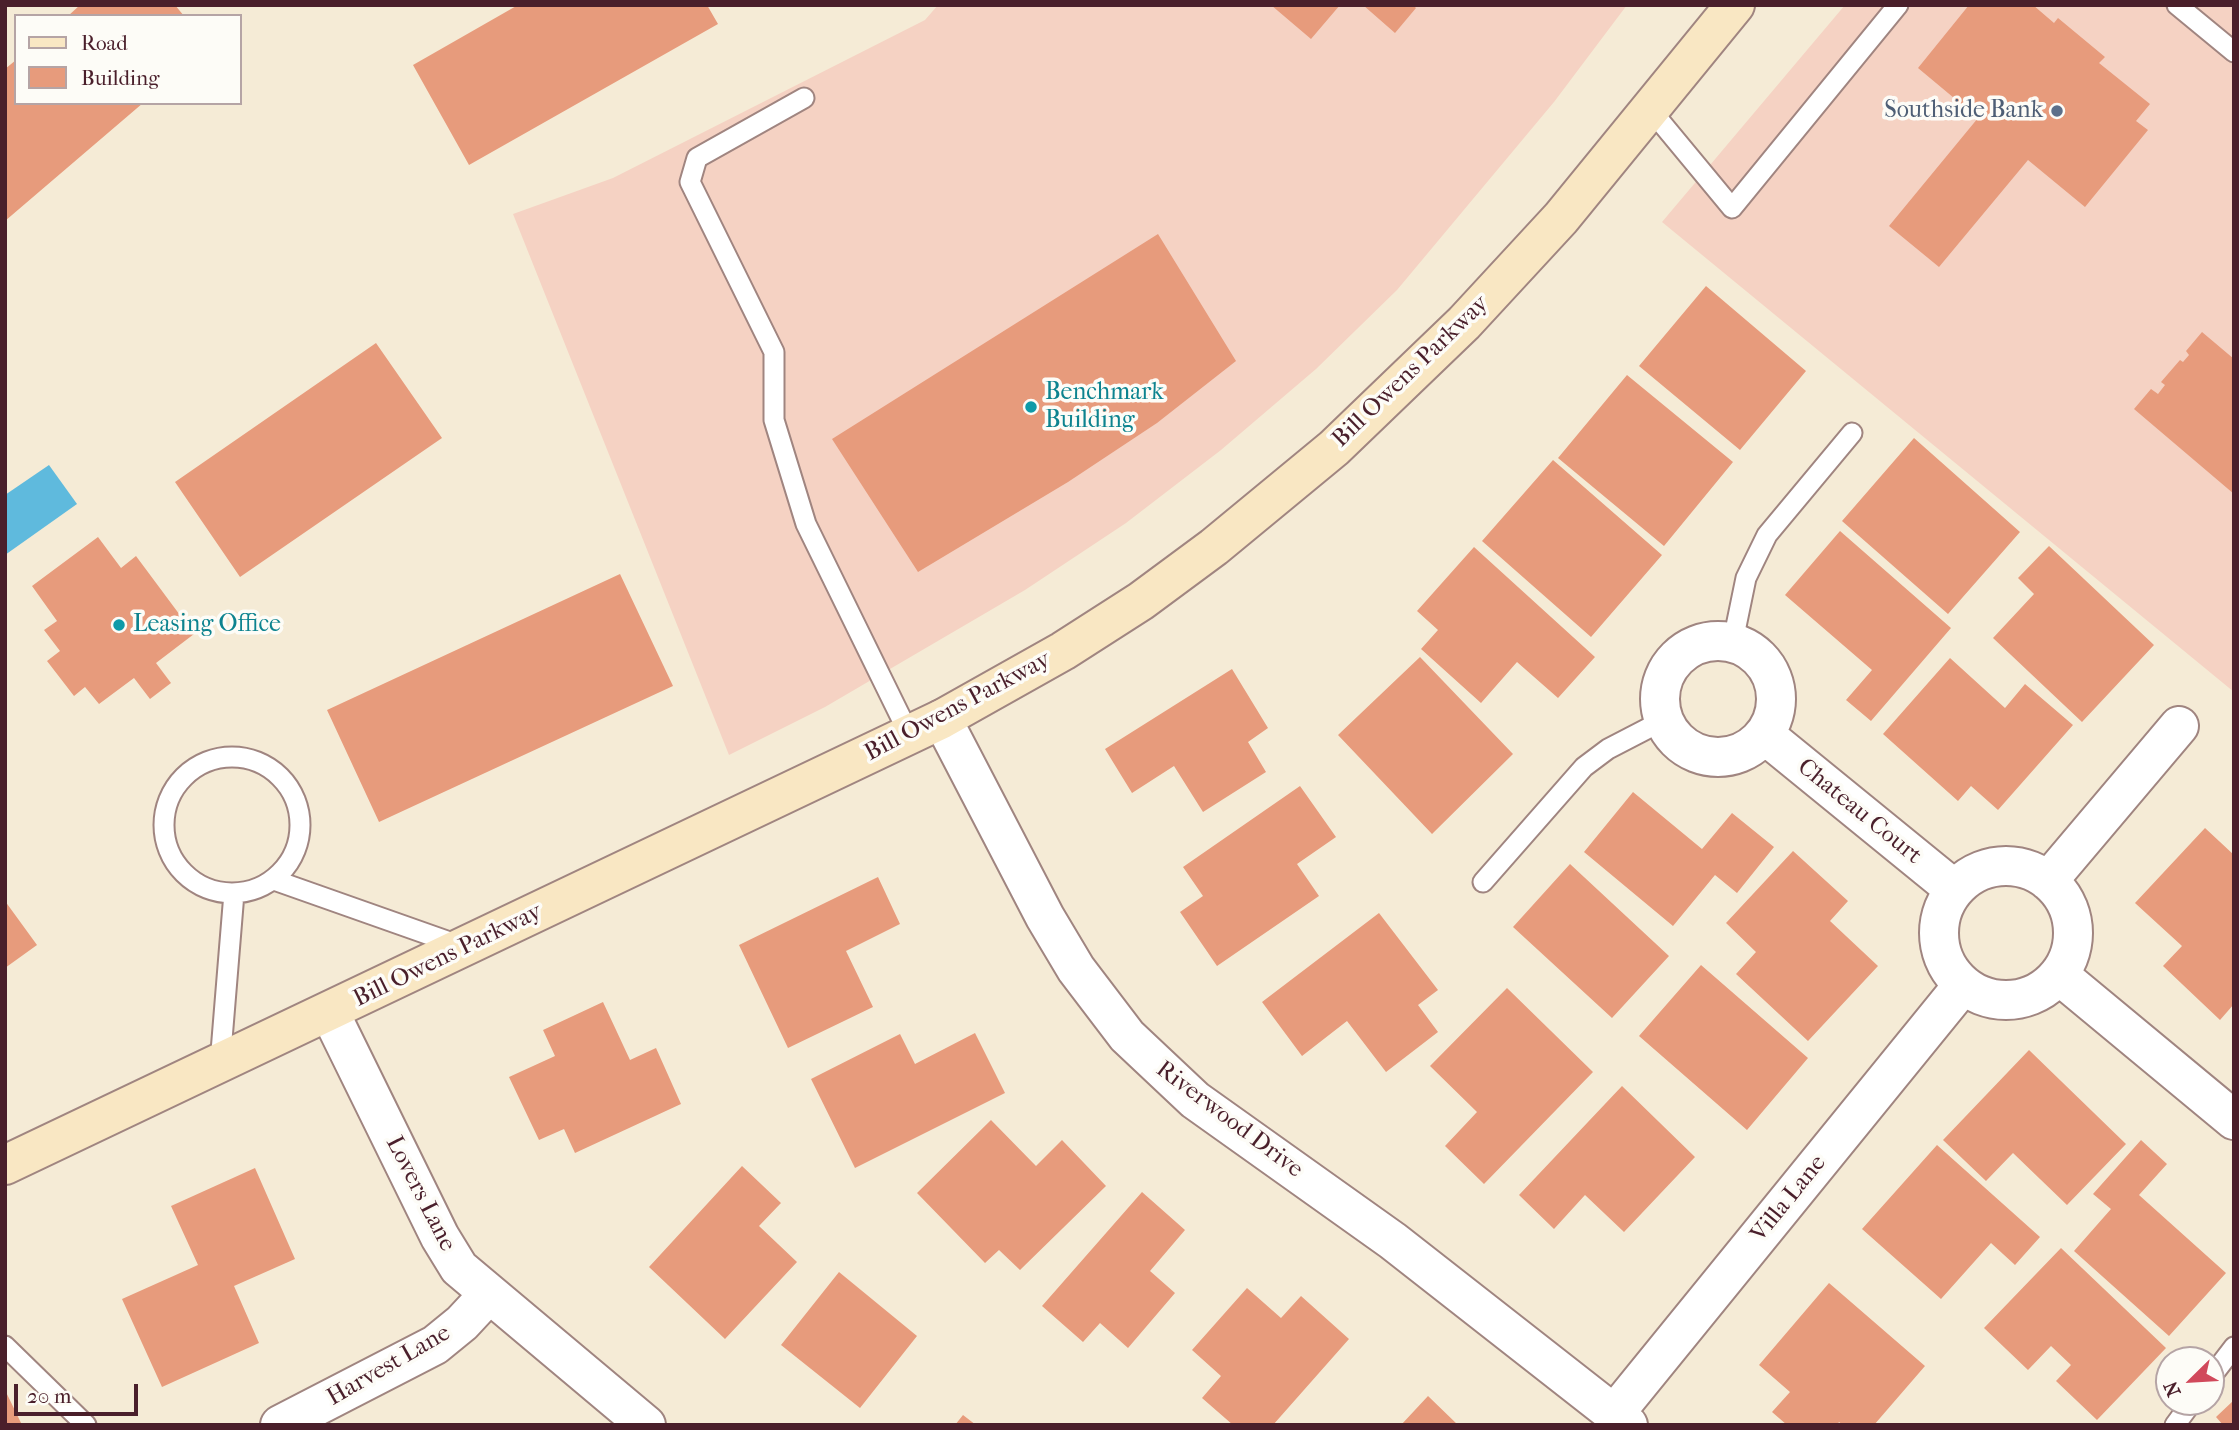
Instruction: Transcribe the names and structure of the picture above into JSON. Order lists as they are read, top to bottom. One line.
{"streets":{"main road":["Bill Owens Parkway"],"street":["Chateau Court","Riverwood Drive","Lovers Lane","Villa Lane","Harvest Lane"]},"crossings":[["Bill Owens Parkway","Riverwood Drive"],["Bill Owens Parkway","Lovers Lane"],["Chateau Court","Villa Lane"],["Riverwood Drive","Villa Lane"],["Lovers Lane","Harvest Lane"]],"places":["Southside Bank","Benchmark Building","Leasing Office"],"legend":["Road","Building"],"scale_bar":"20 m","north":"bottom left"}
